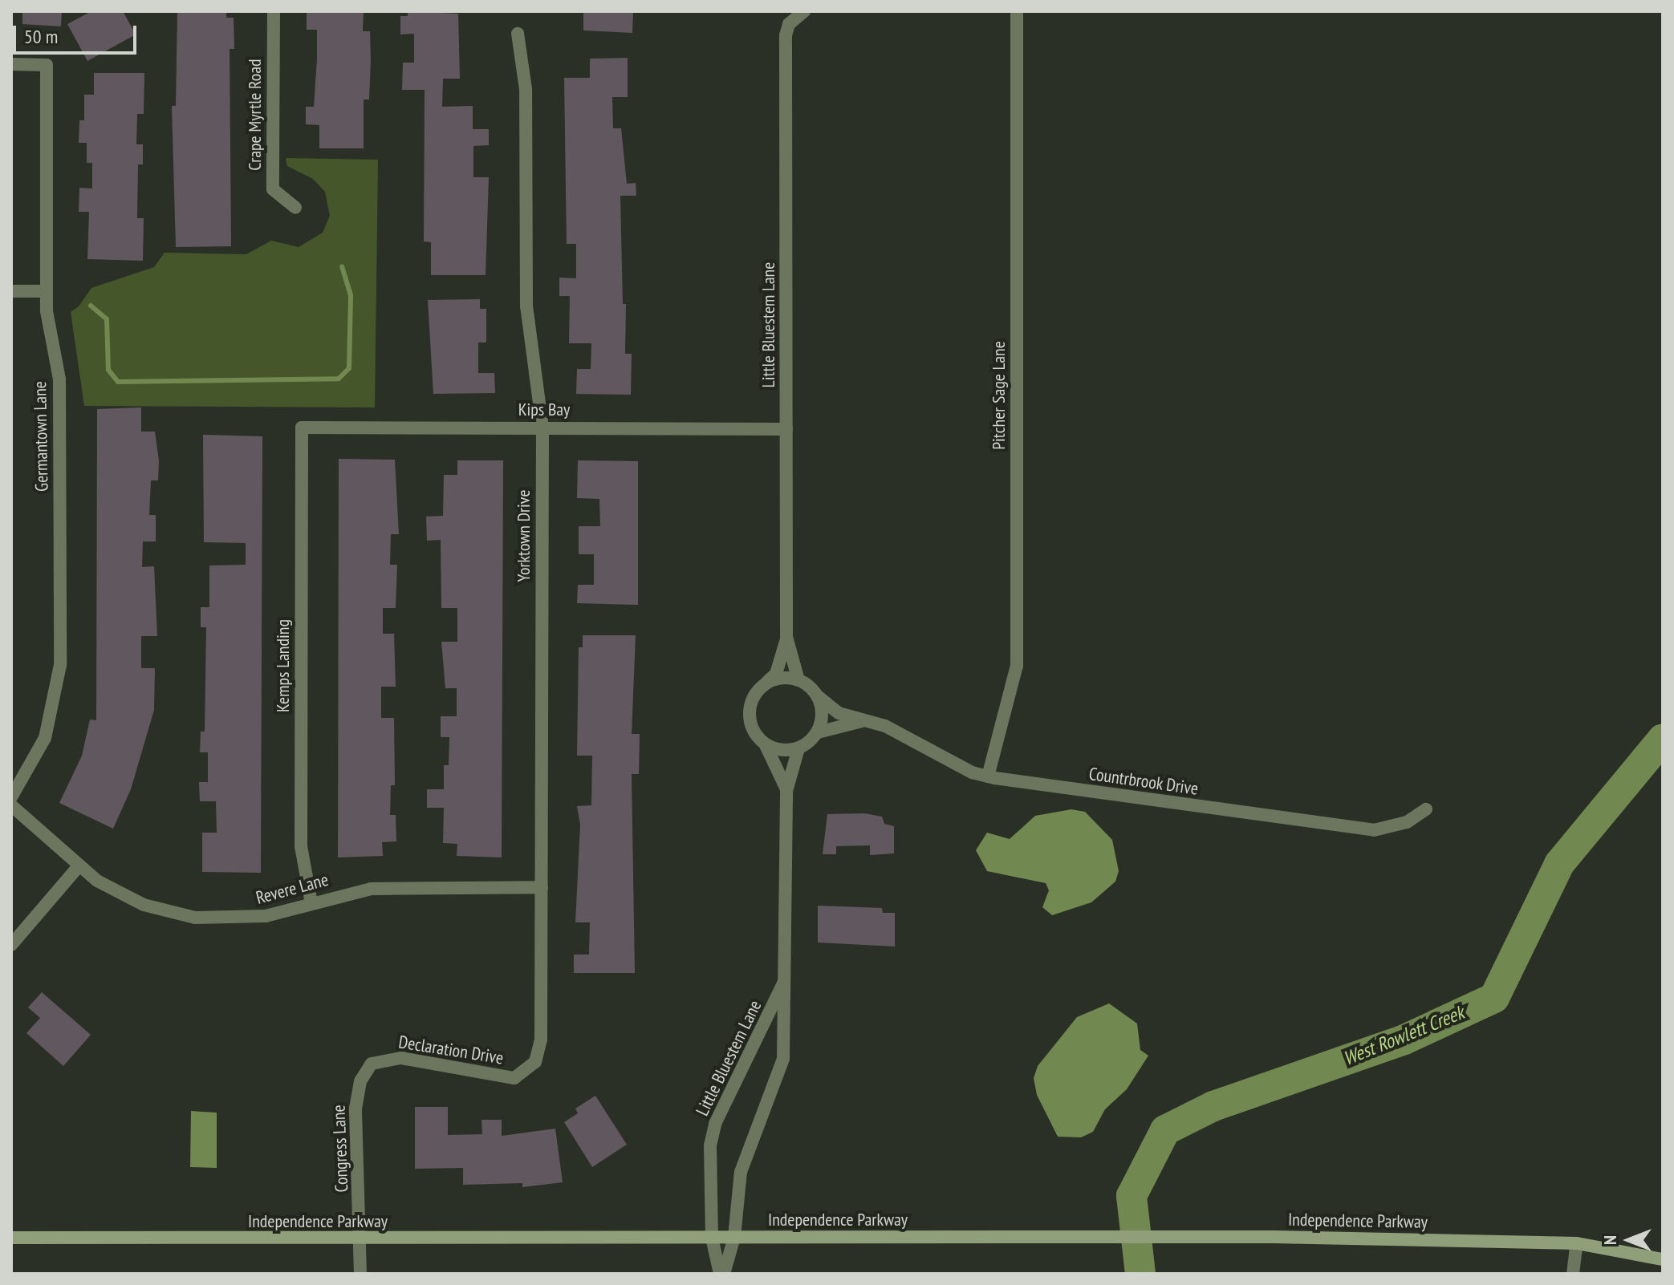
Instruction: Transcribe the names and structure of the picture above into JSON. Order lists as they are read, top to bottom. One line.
{"streets":{"main road":["Independence Parkway"],"street":["Crape Myrtle Road","Little Bluestem Lane","Pitcher Sage Lane","Kips Bay","Germantown Lane","Yorktown Drive","Kemps Landing","Countrbrook Drive","Revere Lane","Declaration Drive","Congress Lane"]},"crossings":[["Little Bluestem Lane","Kips Bay"],["Little Bluestem Lane","Countrbrook Drive"],["Little Bluestem Lane","Independence Parkway"],["Pitcher Sage Lane","Countrbrook Drive"],["Kips Bay","Yorktown Drive"],["Kips Bay","Kemps Landing"],["Yorktown Drive","Revere Lane"],["Yorktown Drive","Declaration Drive"],["Kemps Landing","Revere Lane"],["Declaration Drive","Congress Lane"],["Congress Lane","Independence Parkway"]],"water":["West Rowlett Creek"],"scale_bar":"50 m","north":"left"}
